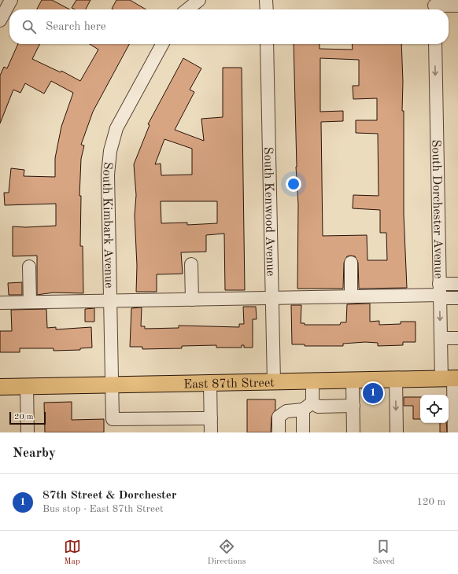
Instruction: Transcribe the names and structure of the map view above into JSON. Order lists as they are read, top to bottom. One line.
{"streets":{"main road":["East 87th Street"],"street":["South Dorchester Avenue","South Kenwood Avenue","South Kimbark Avenue"]},"crossings":[["South Dorchester Avenue","East 87th Street"],["South Kenwood Avenue","East 87th Street"],["South Kimbark Avenue","East 87th Street"]],"one_way":["South Dorchester Avenue"],"scale_bar":"20 m","page":{"search":"Search here","pins":"1","scale":"20 m","heading":"Nearby","list":[{"mark":"1","name":"87th Street & Dorchester","note":"Bus stop · East 87th Street","value":"120 m"}],"nav":["Map","Directions","Saved"]}}
